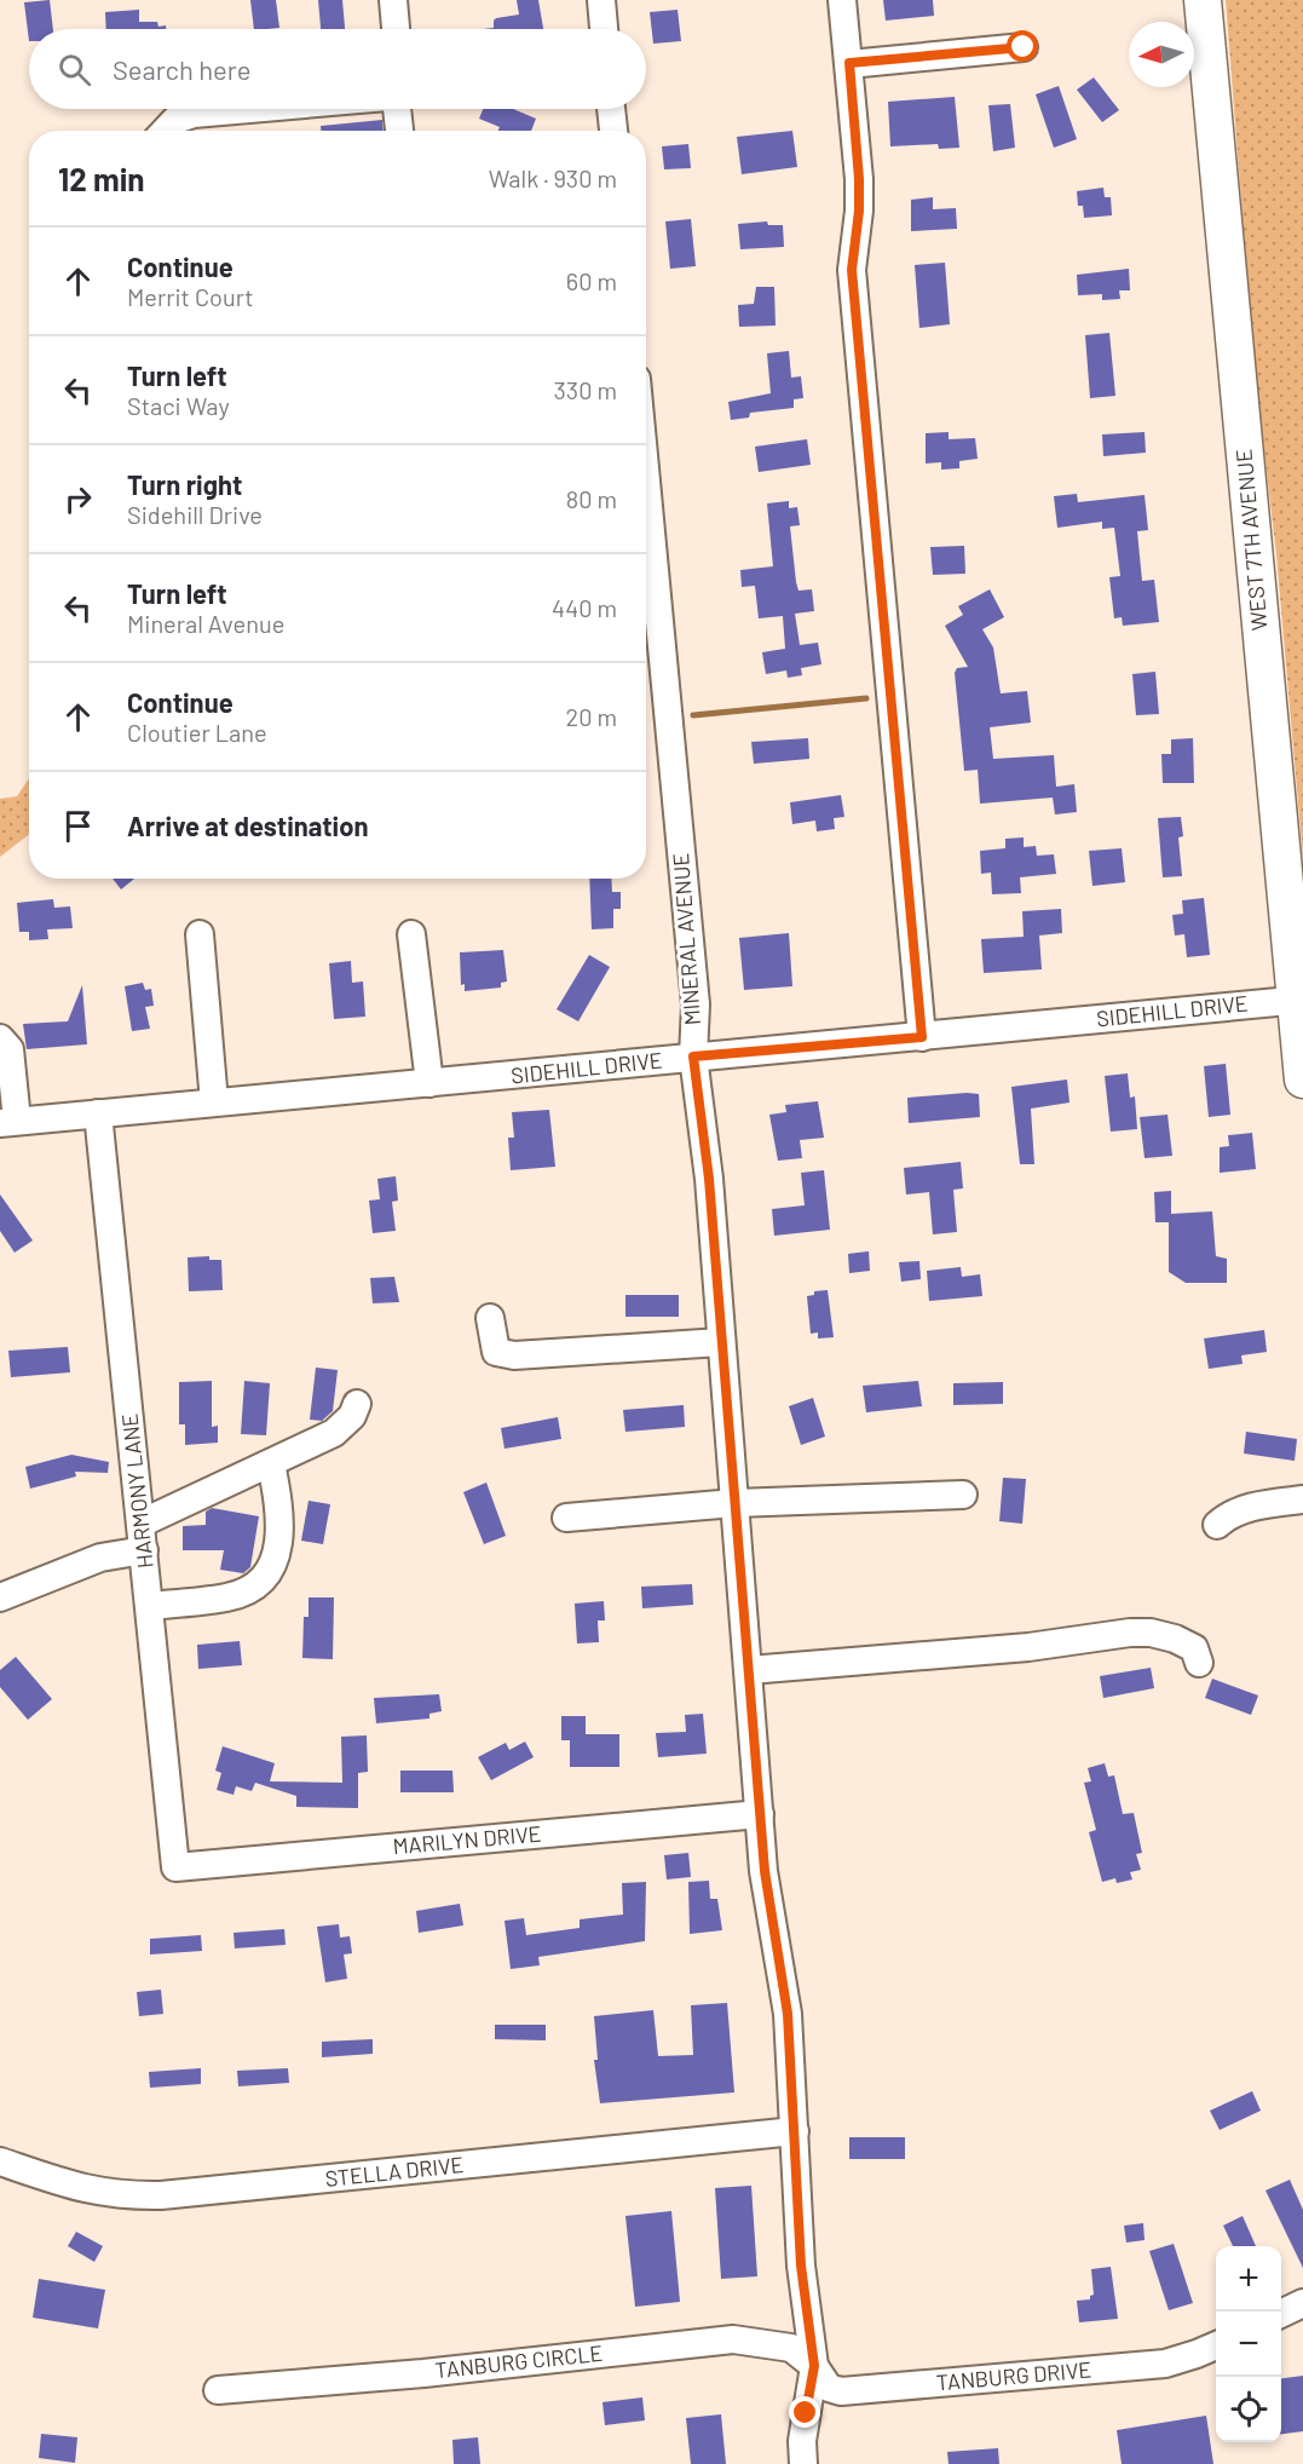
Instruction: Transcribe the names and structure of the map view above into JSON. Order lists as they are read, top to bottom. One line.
{"streets":{"main road":["WEST 7TH AVENUE"],"street":["MINERAL AVENUE","SIDEHILL DRIVE","HARMONY LANE","MARILYN DRIVE","STELLA DRIVE","TANBURG CIRCLE","TANBURG DRIVE"]},"crossings":[["WEST 7TH AVENUE","SIDEHILL DRIVE"],["MINERAL AVENUE","SIDEHILL DRIVE"],["MINERAL AVENUE","MARILYN DRIVE"],["MINERAL AVENUE","STELLA DRIVE"],["MINERAL AVENUE","TANBURG CIRCLE"],["MINERAL AVENUE","TANBURG DRIVE"],["SIDEHILL DRIVE","HARMONY LANE"],["HARMONY LANE","MARILYN DRIVE"],["TANBURG CIRCLE","TANBURG DRIVE"]],"north":"left","page":{"search":"Search here","heading":["12 min","Walk · 930 m"],"list":[["Continue","Merrit Court","60 m"],["Turn left","Staci Way","330 m"],["Turn right","Sidehill Drive","80 m"],["Turn left","Mineral Avenue","440 m"],["Continue","Cloutier Lane","20 m"],"Arrive at destination"],"map_buttons":["+","−"]}}
